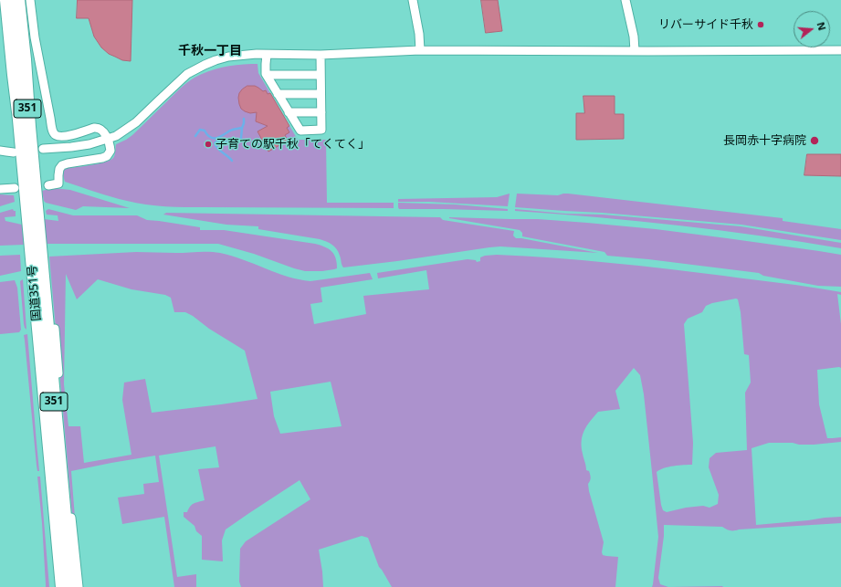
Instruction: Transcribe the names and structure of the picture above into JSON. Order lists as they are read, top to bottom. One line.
{"streets":{"highway":["351","国道351号"]},"districts":["千秋一丁目"],"places":["リバーサイド千秋","長岡赤十字病院","子育ての駅千秋「てくてく」"],"north":"right"}
